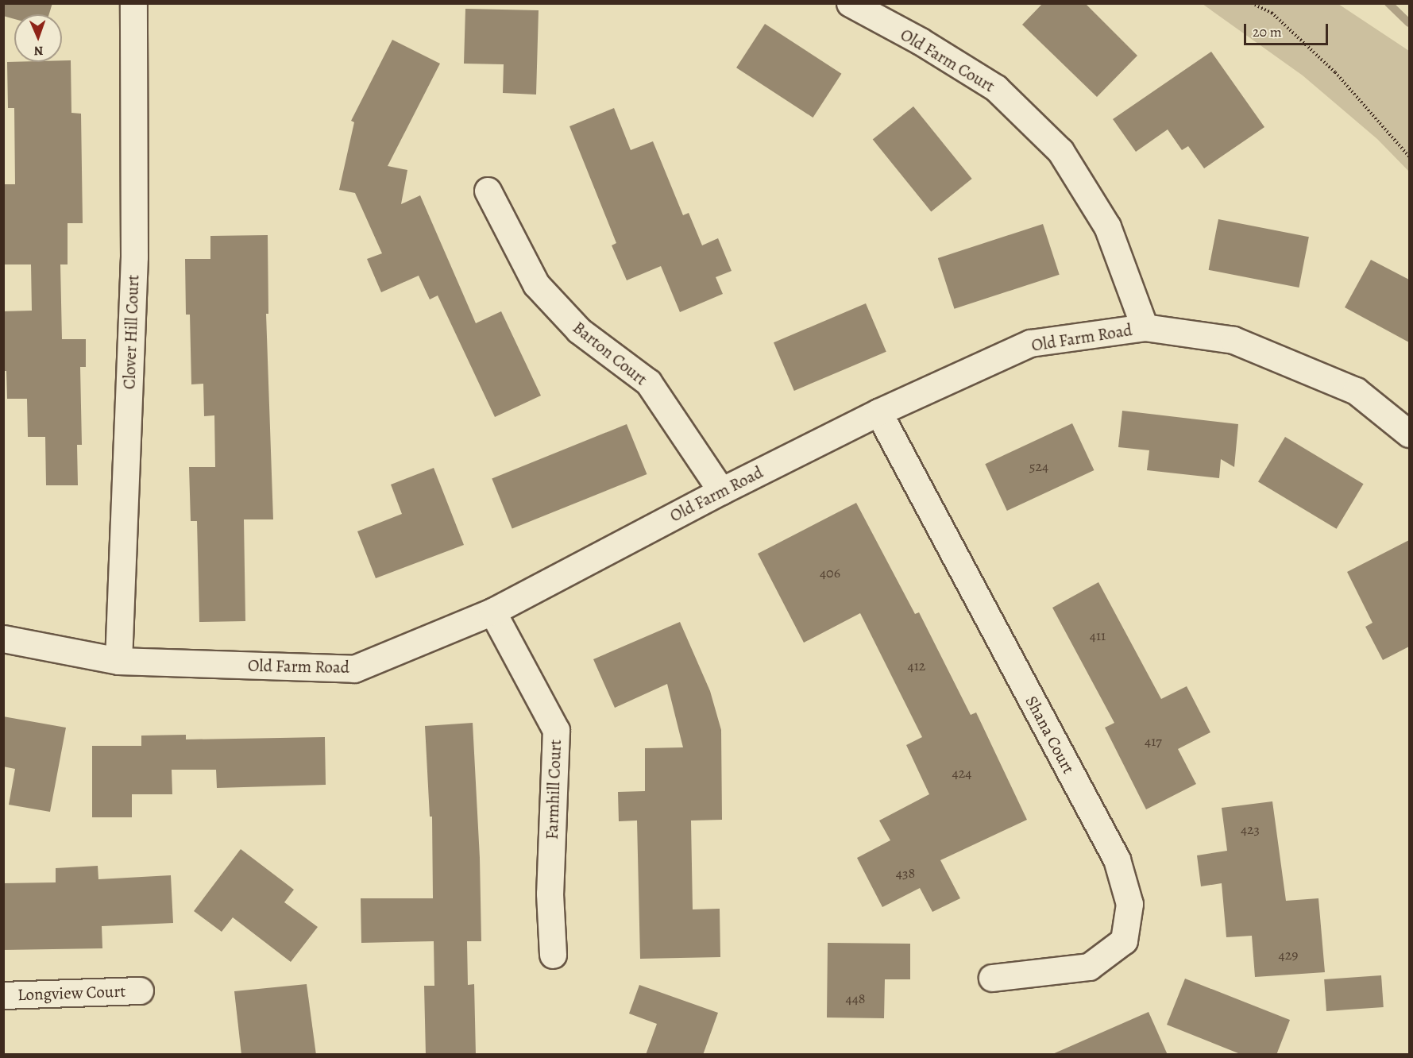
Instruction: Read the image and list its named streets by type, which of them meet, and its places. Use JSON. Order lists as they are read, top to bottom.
{
  "streets": {
    "street": [
      "Old Farm Court",
      "Clover Hill Court",
      "Old Farm Road",
      "Barton Court",
      "Shana Court",
      "Farmhill Court",
      "Longview Court"
    ]
  },
  "crossings": [
    ["Old Farm Court", "Old Farm Road"],
    ["Clover Hill Court", "Old Farm Road"],
    ["Old Farm Road", "Barton Court"],
    ["Old Farm Road", "Shana Court"],
    ["Old Farm Road", "Farmhill Court"]
  ],
  "house_numbers": [
    "524",
    "406",
    "411",
    "412",
    "417",
    "424",
    "423",
    "438",
    "429",
    "448"
  ],
  "scale_bar": "20 m",
  "north": "bottom"
}
